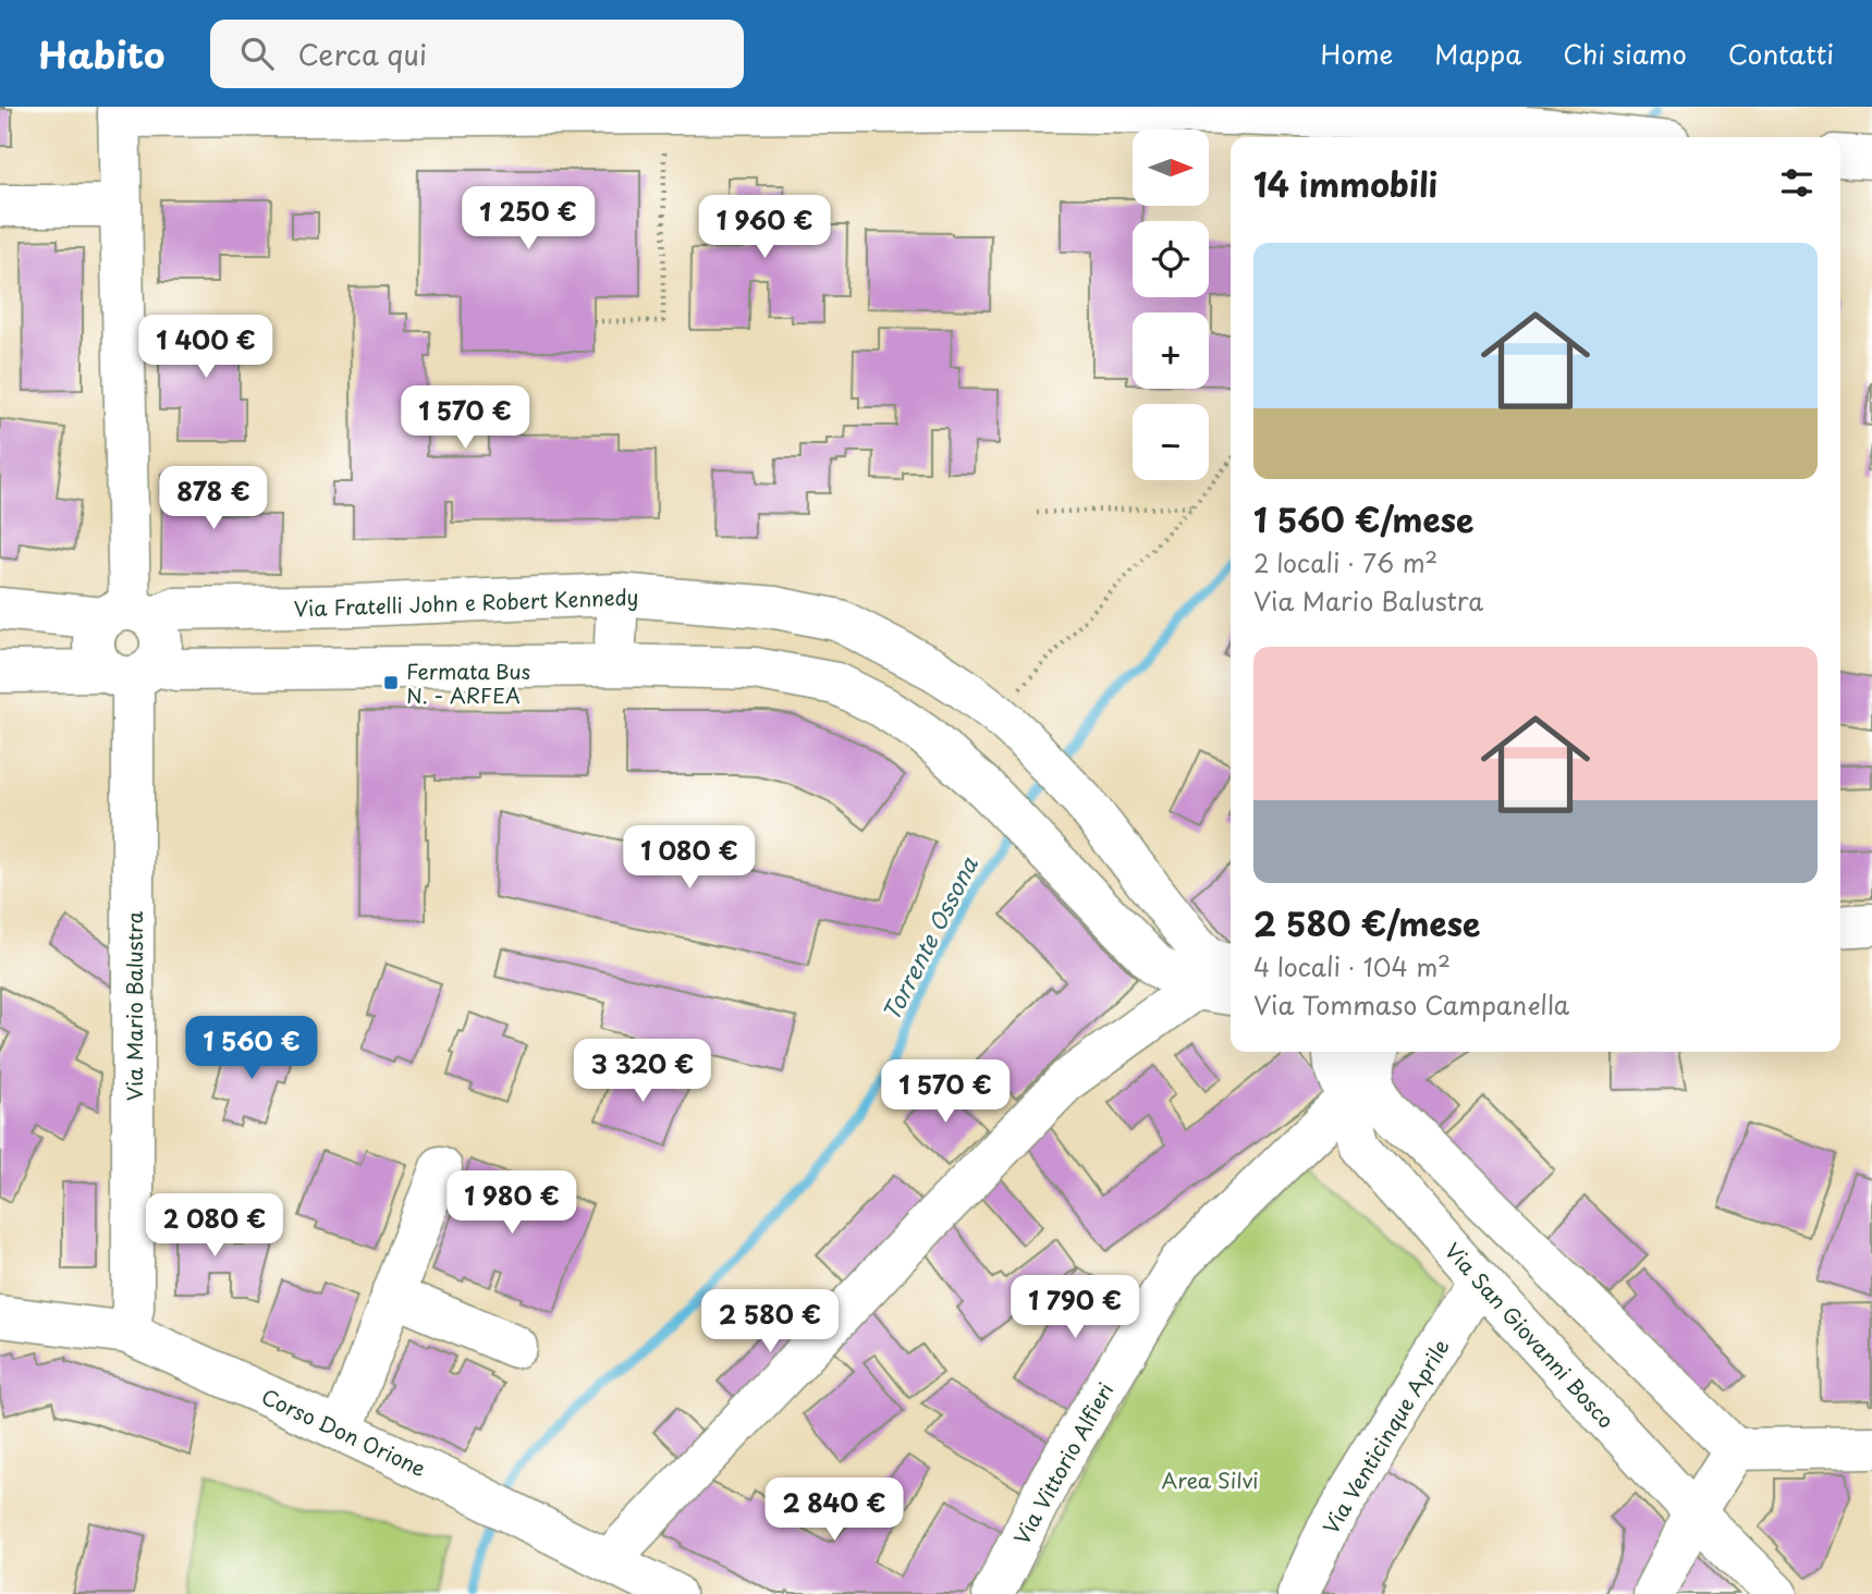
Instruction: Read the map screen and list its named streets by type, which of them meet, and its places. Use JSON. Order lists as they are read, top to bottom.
{
  "streets": {
    "street": [
      "Via Fratelli John e Robert Kennedy",
      "Via Mario Balustra",
      "Via San Giovanni Bosco",
      "Corso Don Orione",
      "Via Venticinque Aprile",
      "Via Vittorio Alfieri"
    ]
  },
  "crossings": [
    ["Via Fratelli John e Robert Kennedy", "Via Mario Balustra"],
    ["Via Mario Balustra", "Corso Don Orione"],
    ["Via San Giovanni Bosco", "Via Venticinque Aprile"],
    ["Via San Giovanni Bosco", "Via Vittorio Alfieri"]
  ],
  "water": ["Torrente Ossona"],
  "parks": ["Area Silvi"],
  "places": {
    "transit": ["Fermata Bus N. - ARFEA"]
  },
  "north": "right",
  "page": {
    "header": "Habito",
    "search": "Cerca qui",
    "nav": [
      "Home",
      "Mappa",
      "Chi siamo",
      "Contatti"
    ],
    "map_buttons": ["+", "−"],
    "heading": "14 immobili",
    "price": [
      "1 250 €",
      "1 960 €",
      "1 400 €",
      "1 570 €",
      "878 €",
      "1 080 €",
      "1 560 €",
      "3 320 €",
      "1 570 €",
      "1 980 €",
      "2 080 €",
      "1 790 €",
      "2 580 €",
      "2 840 €"
    ],
    "list": [
      {
        "name": "1 560 €/mese",
        "note": "2 locali · 76 m² · Via Mario Balustra"
      },
      {
        "name": "2 580 €/mese",
        "note": "4 locali · 104 m² · Via Tommaso Campanella"
      }
    ]
  }
}
